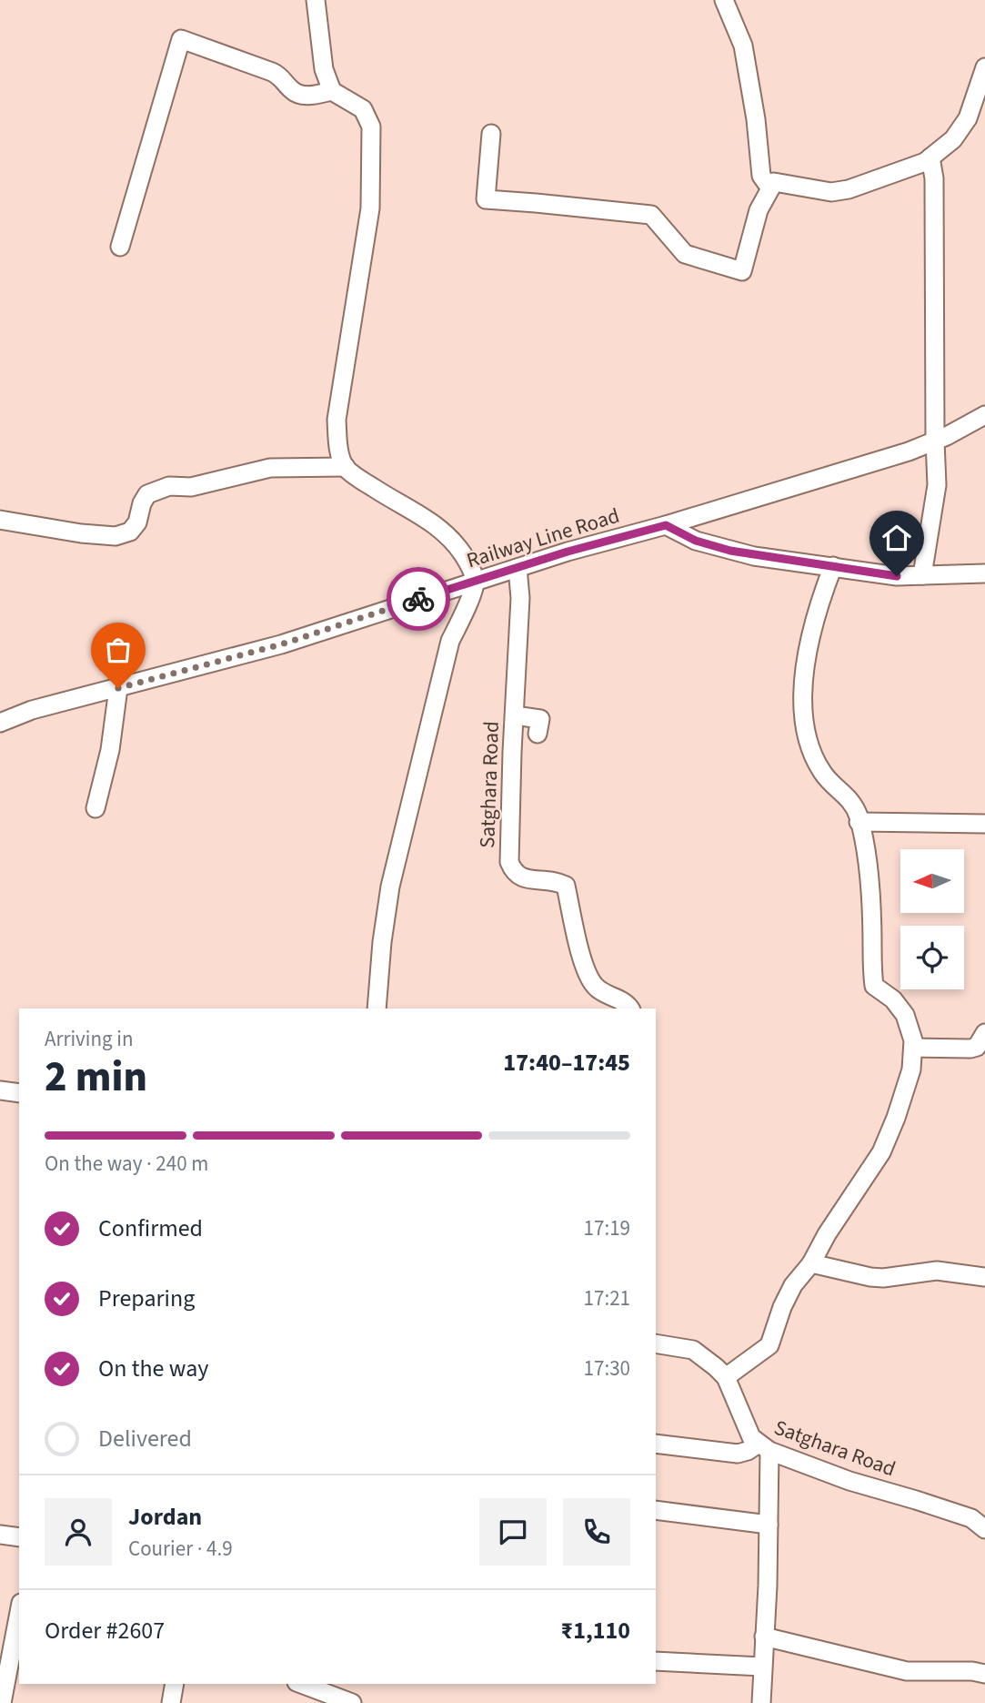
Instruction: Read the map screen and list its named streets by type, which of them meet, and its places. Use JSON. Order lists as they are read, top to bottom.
{
  "streets": {
    "street": ["Railway Line Road", "Satghara Road"]
  },
  "crossings": [
    ["Railway Line Road", "Satghara Road"]
  ],
  "north": "left",
  "page": {
    "heading": ["2 min", "Arriving in", "17:40–17:45"],
    "panel": [
      "Jordan",
      "Courier · 4.9",
      "Order #2607",
      "₹1,110"
    ],
    "bar": "On the way · 240 m",
    "list": [
      ["Confirmed", "17:19"],
      ["Preparing", "17:21"],
      ["On the way", "17:30"],
      "Delivered"
    ]
  }
}
